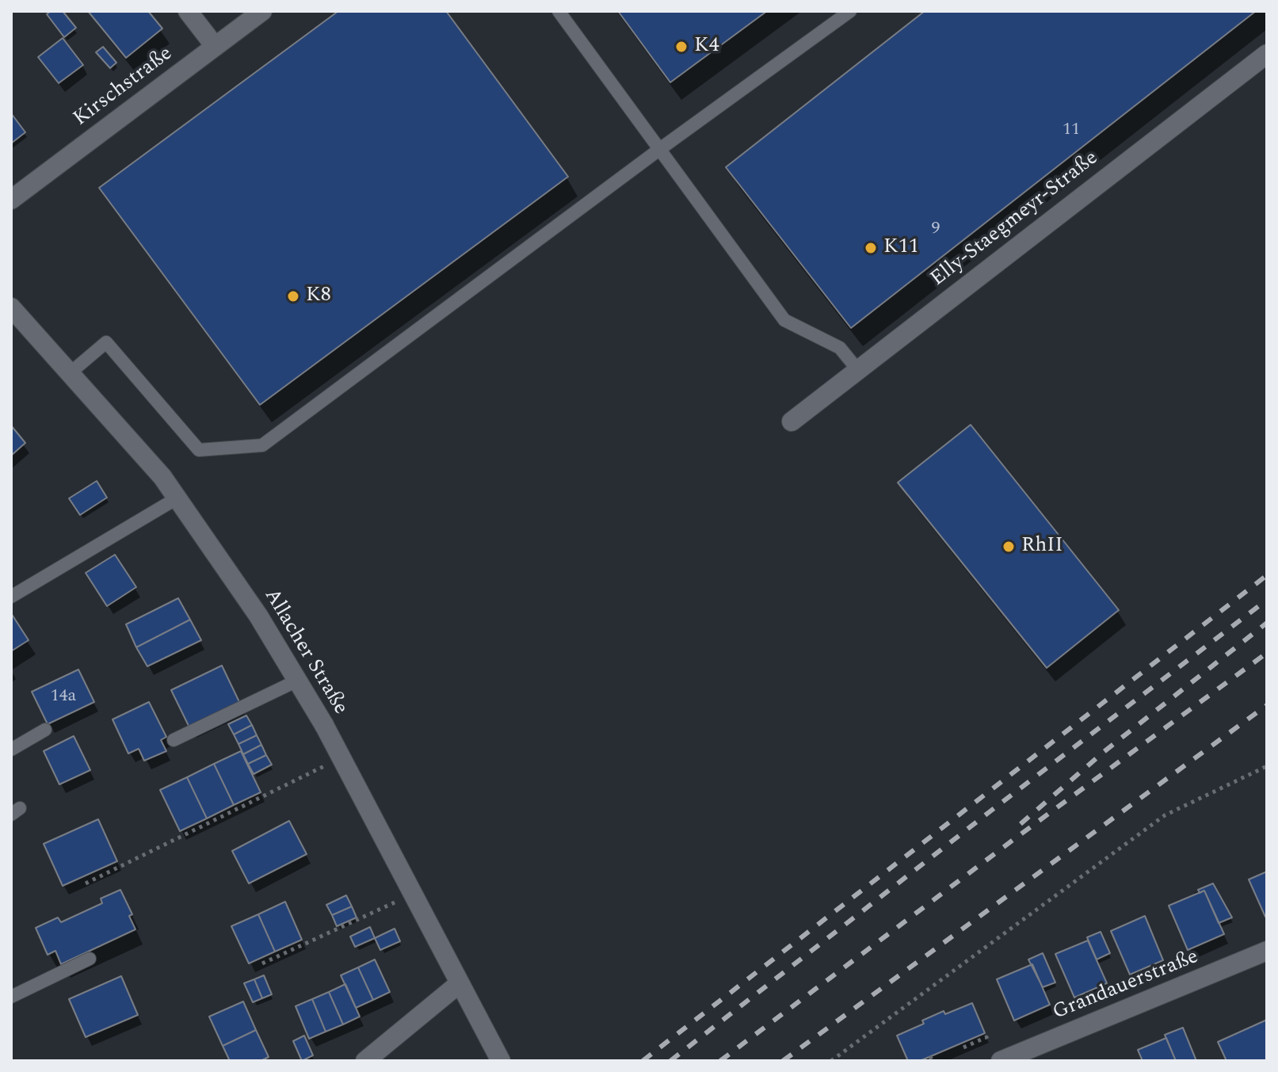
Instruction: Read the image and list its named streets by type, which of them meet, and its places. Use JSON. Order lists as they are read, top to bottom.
{
  "streets": {
    "street": [
      "Kirschstraße",
      "Elly-Staegmeyr-Straße",
      "Allacher Straße",
      "Grandauerstraße"
    ]
  },
  "places": [
    "K4",
    "K11",
    "K8",
    "RhII"
  ],
  "house_numbers": ["11", "9", "14a"]
}
